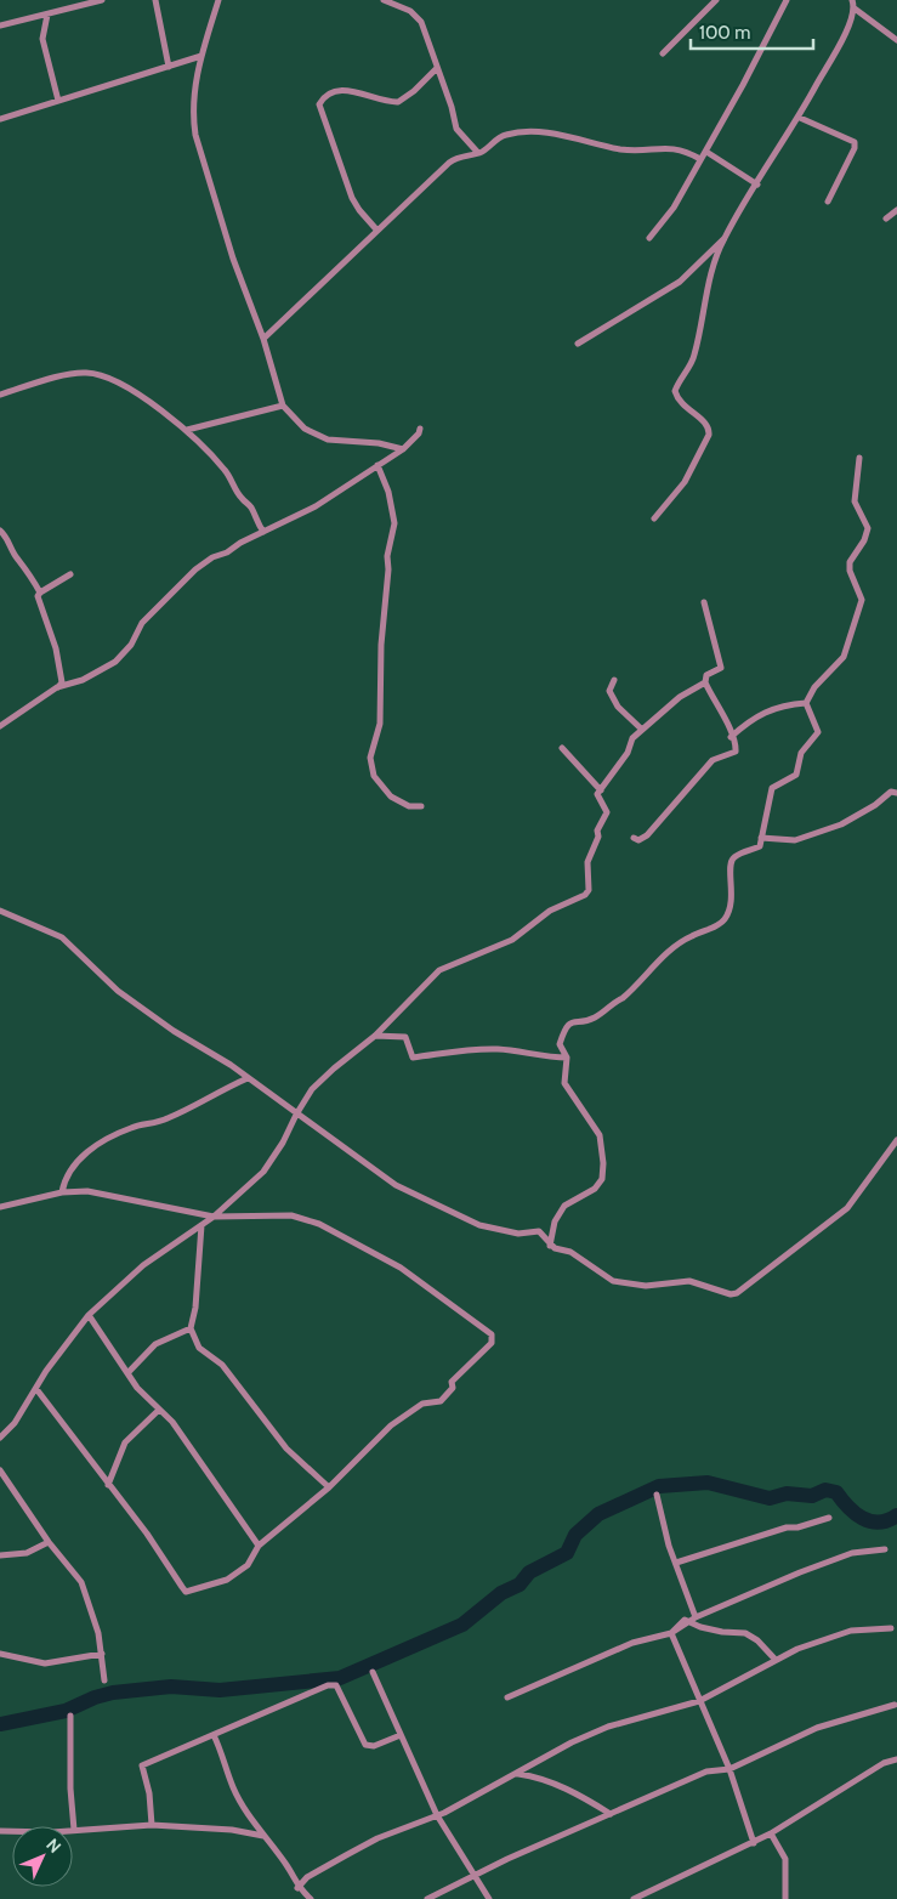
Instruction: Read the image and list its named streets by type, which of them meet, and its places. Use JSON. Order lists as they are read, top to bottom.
{
  "scale_bar": "100 m",
  "north": "top right"
}
